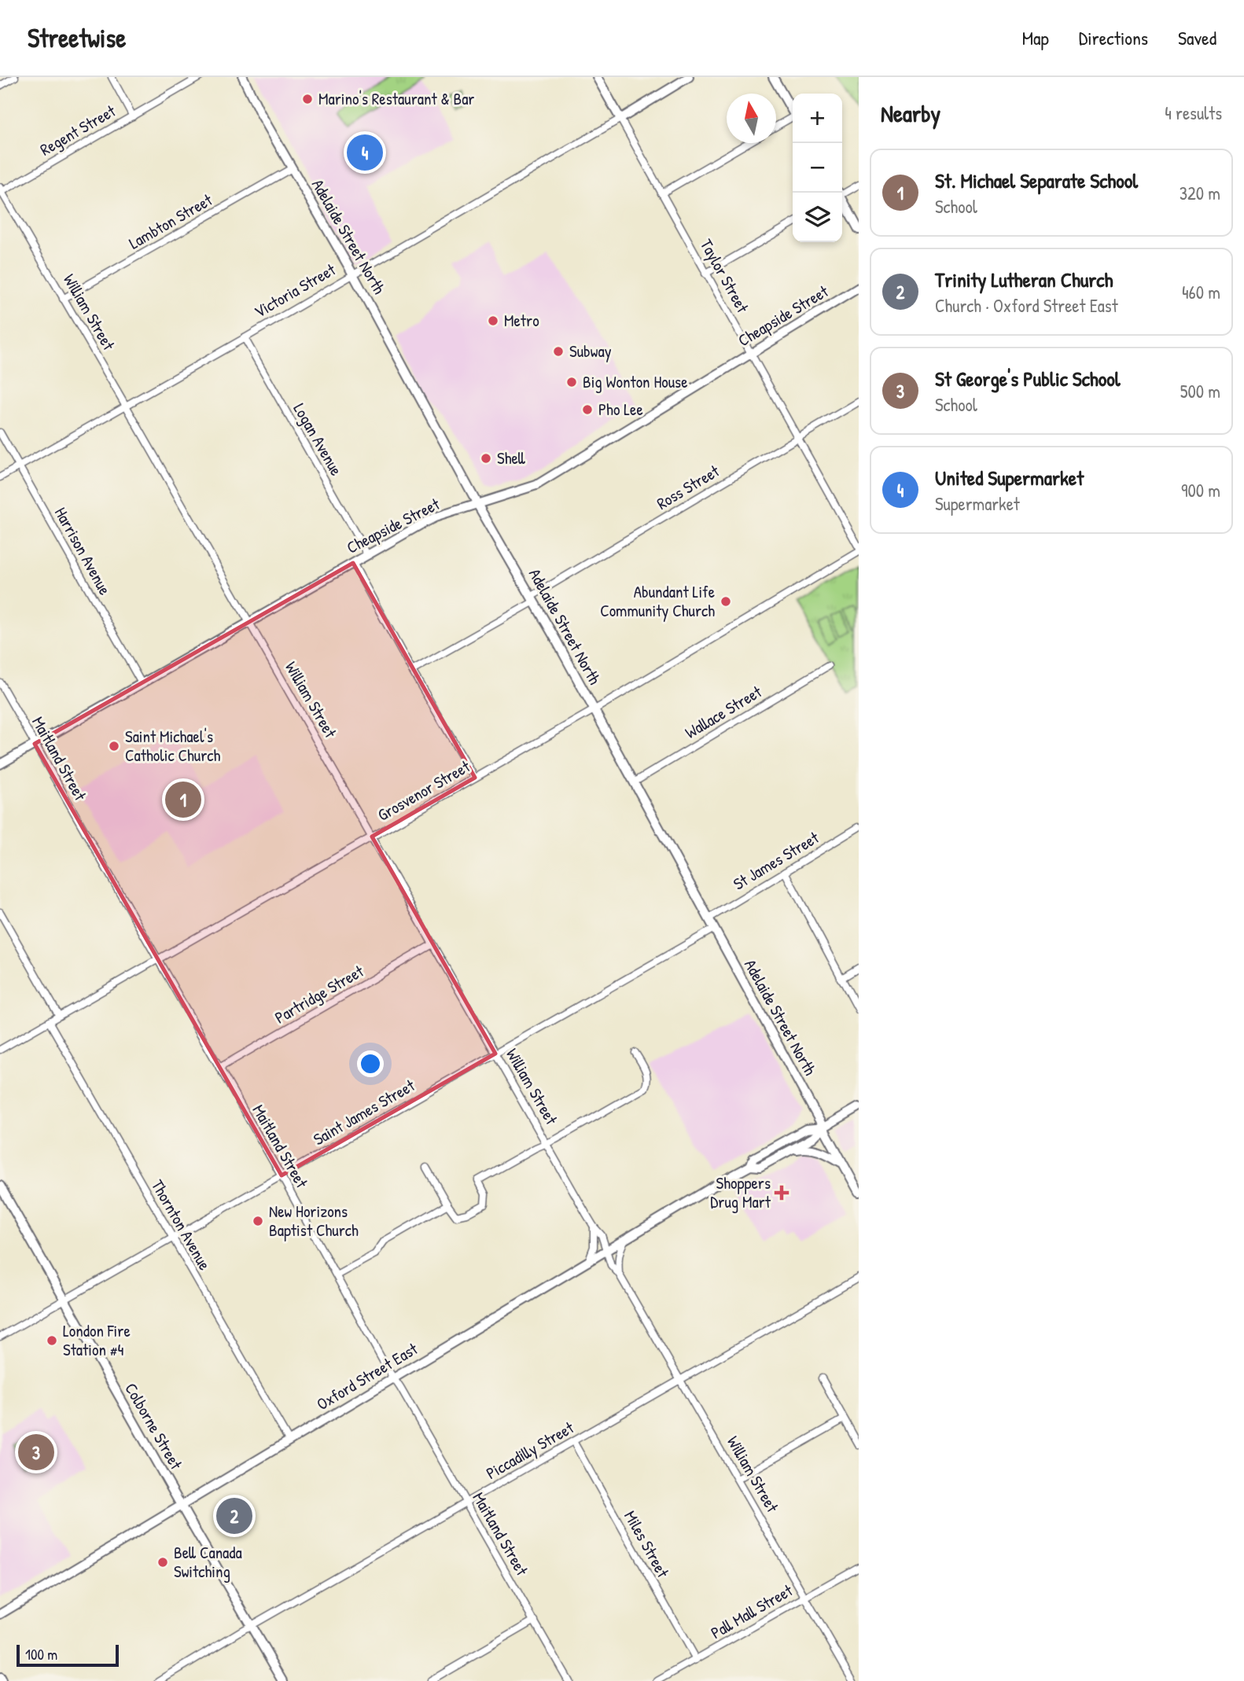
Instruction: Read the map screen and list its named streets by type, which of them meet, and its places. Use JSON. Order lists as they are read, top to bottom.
{
  "streets": {
    "main road": [
      "Adelaide Street North",
      "Taylor Street",
      "Victoria Street",
      "Cheapside Street",
      "Oxford Street East",
      "Colborne Street"
    ],
    "street": [
      "Regent Street",
      "Lambton Street",
      "William Street",
      "Logan Avenue",
      "Ross Street",
      "Harrison Avenue",
      "Wallace Street",
      "Maitland Street",
      "Grosvenor Street",
      "St James Street",
      "Partridge Street",
      "Saint James Street",
      "Thornton Avenue",
      "Piccadilly Street",
      "Miles Street",
      "Pall Mall Street"
    ]
  },
  "crossings": [
    ["Regent Street", "William Street"],
    ["Lambton Street", "Adelaide Street North"],
    ["Lambton Street", "William Street"],
    ["Adelaide Street North", "Victoria Street"],
    ["Adelaide Street North", "Cheapside Street"],
    ["Adelaide Street North", "Ross Street"],
    ["Adelaide Street North", "Wallace Street"],
    ["Adelaide Street North", "Grosvenor Street"],
    ["Adelaide Street North", "St James Street"],
    ["Adelaide Street North", "Saint James Street"],
    ["Adelaide Street North", "Oxford Street East"],
    ["Taylor Street", "Victoria Street"],
    ["Taylor Street", "Cheapside Street"],
    ["Taylor Street", "Ross Street"],
    ["Victoria Street", "William Street"],
    ["Victoria Street", "Logan Avenue"],
    ["Victoria Street", "Harrison Avenue"],
    ["William Street", "Cheapside Street"],
    ["William Street", "Grosvenor Street"],
    ["William Street", "Partridge Street"],
    ["William Street", "Saint James Street"],
    ["William Street", "Oxford Street East"],
    ["William Street", "Piccadilly Street"],
    ["William Street", "Pall Mall Street"],
    ["Cheapside Street", "Logan Avenue"],
    ["Cheapside Street", "Harrison Avenue"],
    ["Cheapside Street", "Maitland Street"],
    ["Maitland Street", "Grosvenor Street"],
    ["Maitland Street", "Partridge Street"],
    ["Maitland Street", "Saint James Street"],
    ["Maitland Street", "Oxford Street East"],
    ["Maitland Street", "Piccadilly Street"],
    ["Grosvenor Street", "Thornton Avenue"],
    ["Saint James Street", "Thornton Avenue"],
    ["Saint James Street", "Colborne Street"],
    ["Thornton Avenue", "Oxford Street East"],
    ["Oxford Street East", "Colborne Street"],
    ["Colborne Street", "Piccadilly Street"],
    ["Piccadilly Street", "Miles Street"],
    ["Miles Street", "Pall Mall Street"]
  ],
  "places": {
    "other": [
      "Marino's Restaurant & Bar",
      "Metro",
      "Subway",
      "Big Wonton House",
      "Pho Lee",
      "Shell",
      "Abundant Life Community Church",
      "Saint Michael's Catholic Church",
      "New Horizons Baptist Church",
      "London Fire Station #4",
      "Bell Canada Switching"
    ],
    "health": ["Shoppers Drug Mart"]
  },
  "scale_bar": "100 m",
  "north": "top",
  "page": {
    "header": "Streetwise",
    "nav": ["Map", "Directions", "Saved"],
    "heading": ["Nearby", "4 results"],
    "map_buttons": ["+", "−"],
    "pins": [
      "4",
      "1",
      "3",
      "2"
    ],
    "list": [
      {
        "mark": "1",
        "name": "St. Michael Separate School",
        "note": "School",
        "value": "320 m"
      },
      {
        "mark": "2",
        "name": "Trinity Lutheran Church",
        "note": "Church · Oxford Street East",
        "value": "460 m"
      },
      {
        "mark": "3",
        "name": "St George's Public School",
        "note": "School",
        "value": "500 m"
      },
      {
        "mark": "4",
        "name": "United Supermarket",
        "note": "Supermarket",
        "value": "900 m"
      }
    ],
    "scale": "100 m"
  }
}
